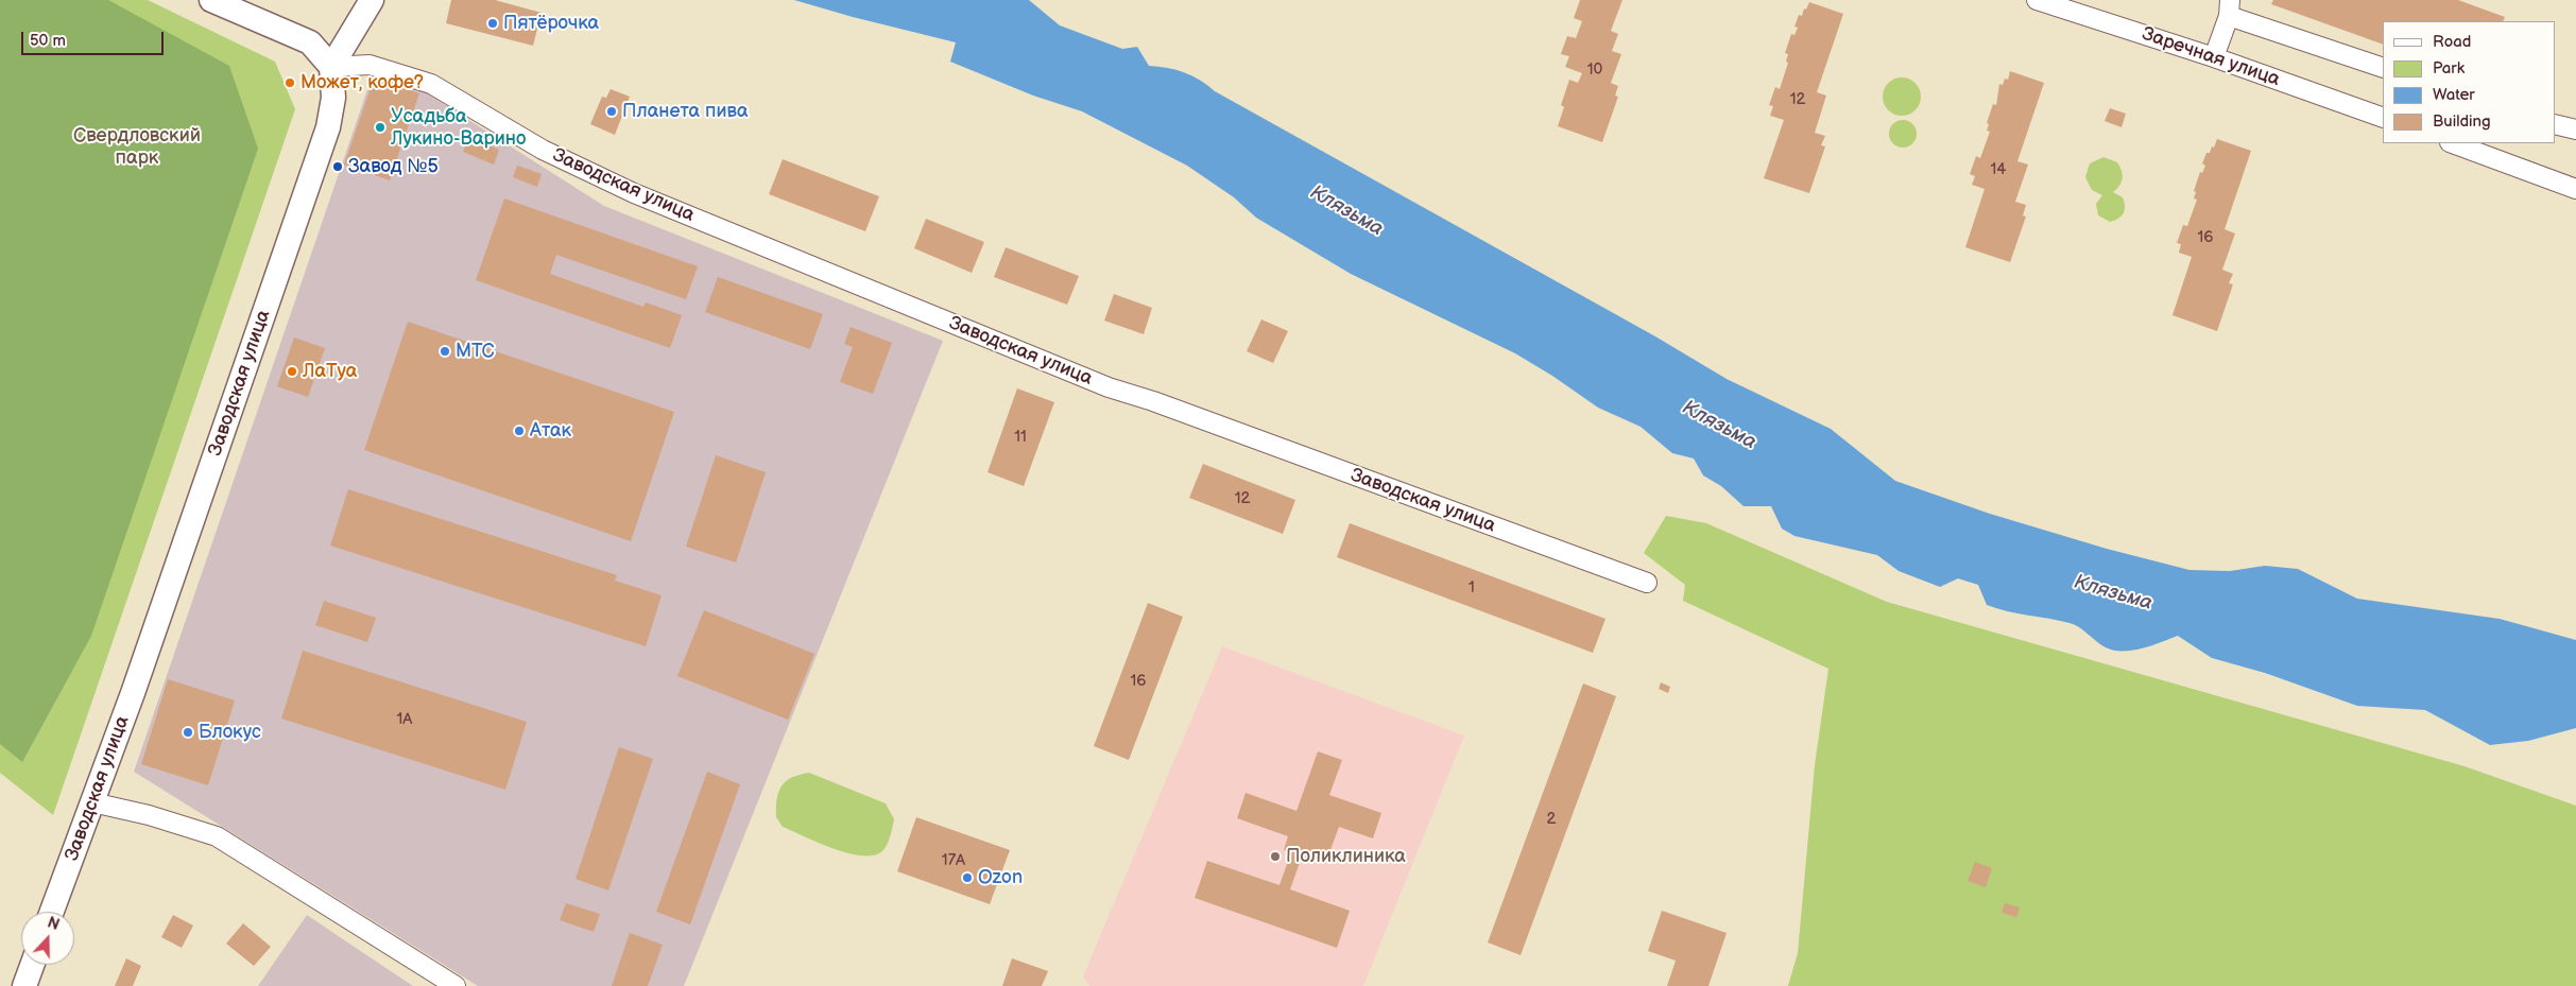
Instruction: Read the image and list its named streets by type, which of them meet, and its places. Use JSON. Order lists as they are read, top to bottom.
{
  "streets": {
    "street": ["Заречная улица", "Заводская улица"]
  },
  "water": ["Клязьма"],
  "parks": ["Свердловский парк"],
  "places": [
    "Пятёрочка",
    "Может, кофе?",
    "Планета пива",
    "Усадьба Лукино-Варино",
    "Завод №5",
    "МТС",
    "ЛаТуа",
    "Атак",
    "Блокус",
    "Поликлиника",
    "Ozon"
  ],
  "house_numbers": [
    "10",
    "12",
    "14",
    "16",
    "11",
    "12",
    "1",
    "16",
    "1А",
    "2",
    "17А"
  ],
  "legend": [
    "Road",
    "Park",
    "Water",
    "Building"
  ],
  "scale_bar": "50 m",
  "north": "top"
}
